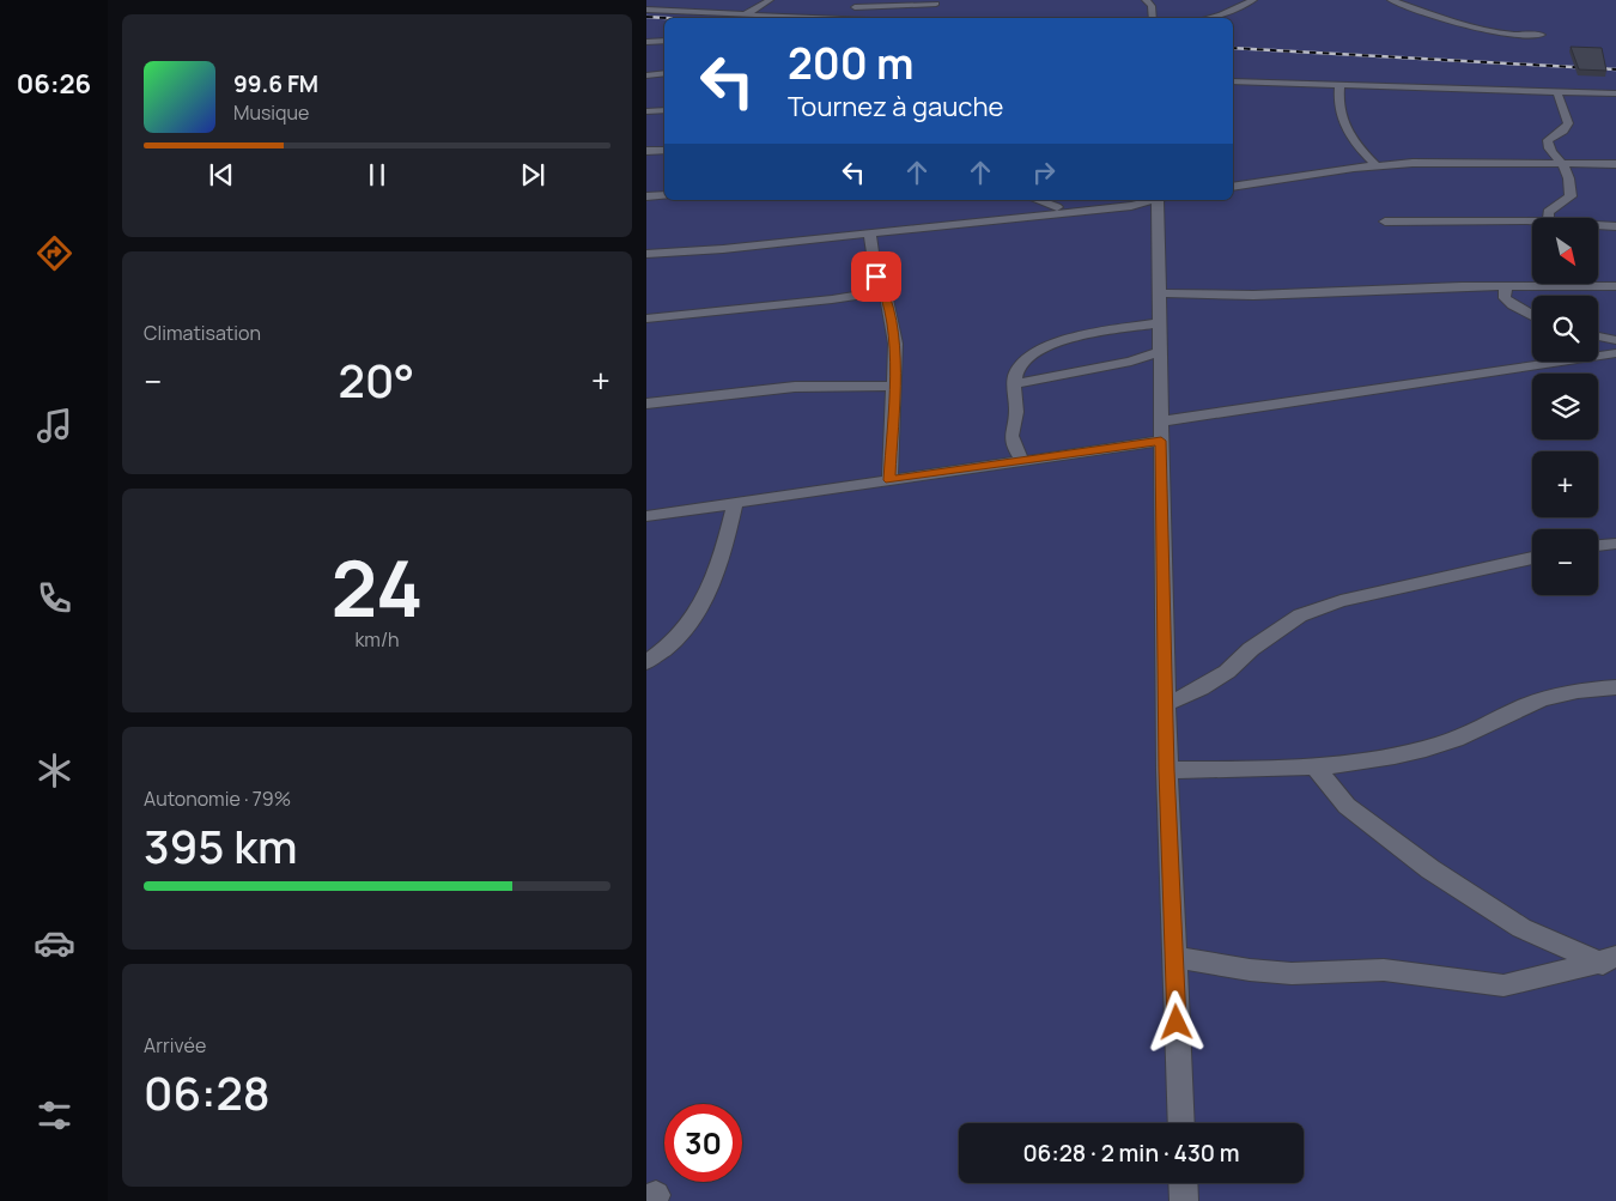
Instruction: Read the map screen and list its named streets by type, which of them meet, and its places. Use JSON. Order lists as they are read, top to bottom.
{
  "north": "bottom right",
  "page": {
    "tabs": "06:26",
    "turn": ["200 m", "Tournez à gauche"],
    "song": ["99.6 FM", "Musique"],
    "map_buttons": ["+", "−"],
    "tile": [
      "Climatisation",
      ["24", "km/h"],
      ["Autonomie · 79%", "395 km"],
      ["Arrivée", "06:28"]
    ],
    "heat": ["−", "20°", "+"],
    "limit": "30",
    "trip": "06:28 · 2 min · 430 m"
  }
}
